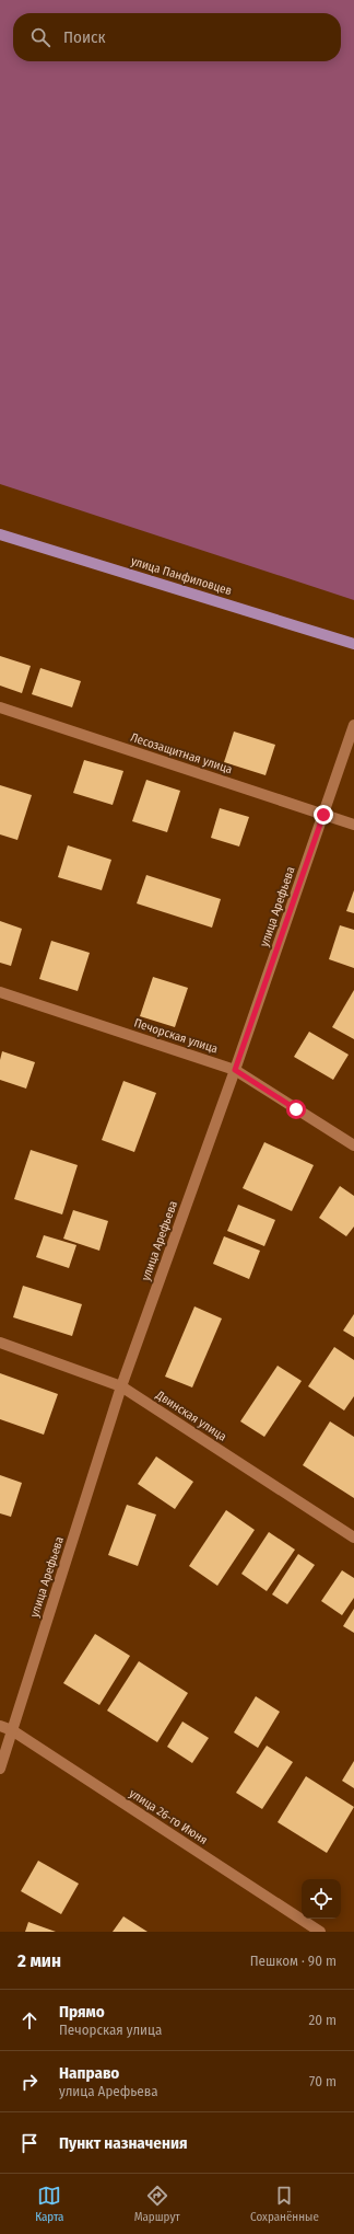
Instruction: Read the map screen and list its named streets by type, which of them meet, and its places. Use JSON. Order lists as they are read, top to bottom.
{
  "streets": {
    "main road": ["улица Панфиловцев"],
    "street": [
      "Лесозащитная улица",
      "улица Арефьева",
      "Печорская улица",
      "Двинская улица",
      "улица 26-го Июня"
    ]
  },
  "crossings": [
    ["Лесозащитная улица", "улица Арефьева"],
    ["улица Арефьева", "Печорская улица"],
    ["улица Арефьева", "Двинская улица"],
    ["улица Арефьева", "улица 26-го Июня"]
  ],
  "page": {
    "search": "Поиск",
    "heading": ["2 мин", "Пешком · 90 m"],
    "list": [
      ["Прямо", "Печорская улица", "20 m"],
      ["Направо", "улица Арефьева", "70 m"],
      "Пункт назначения"
    ],
    "nav": ["Карта", "Маршрут", "Сохранённые"]
  }
}
